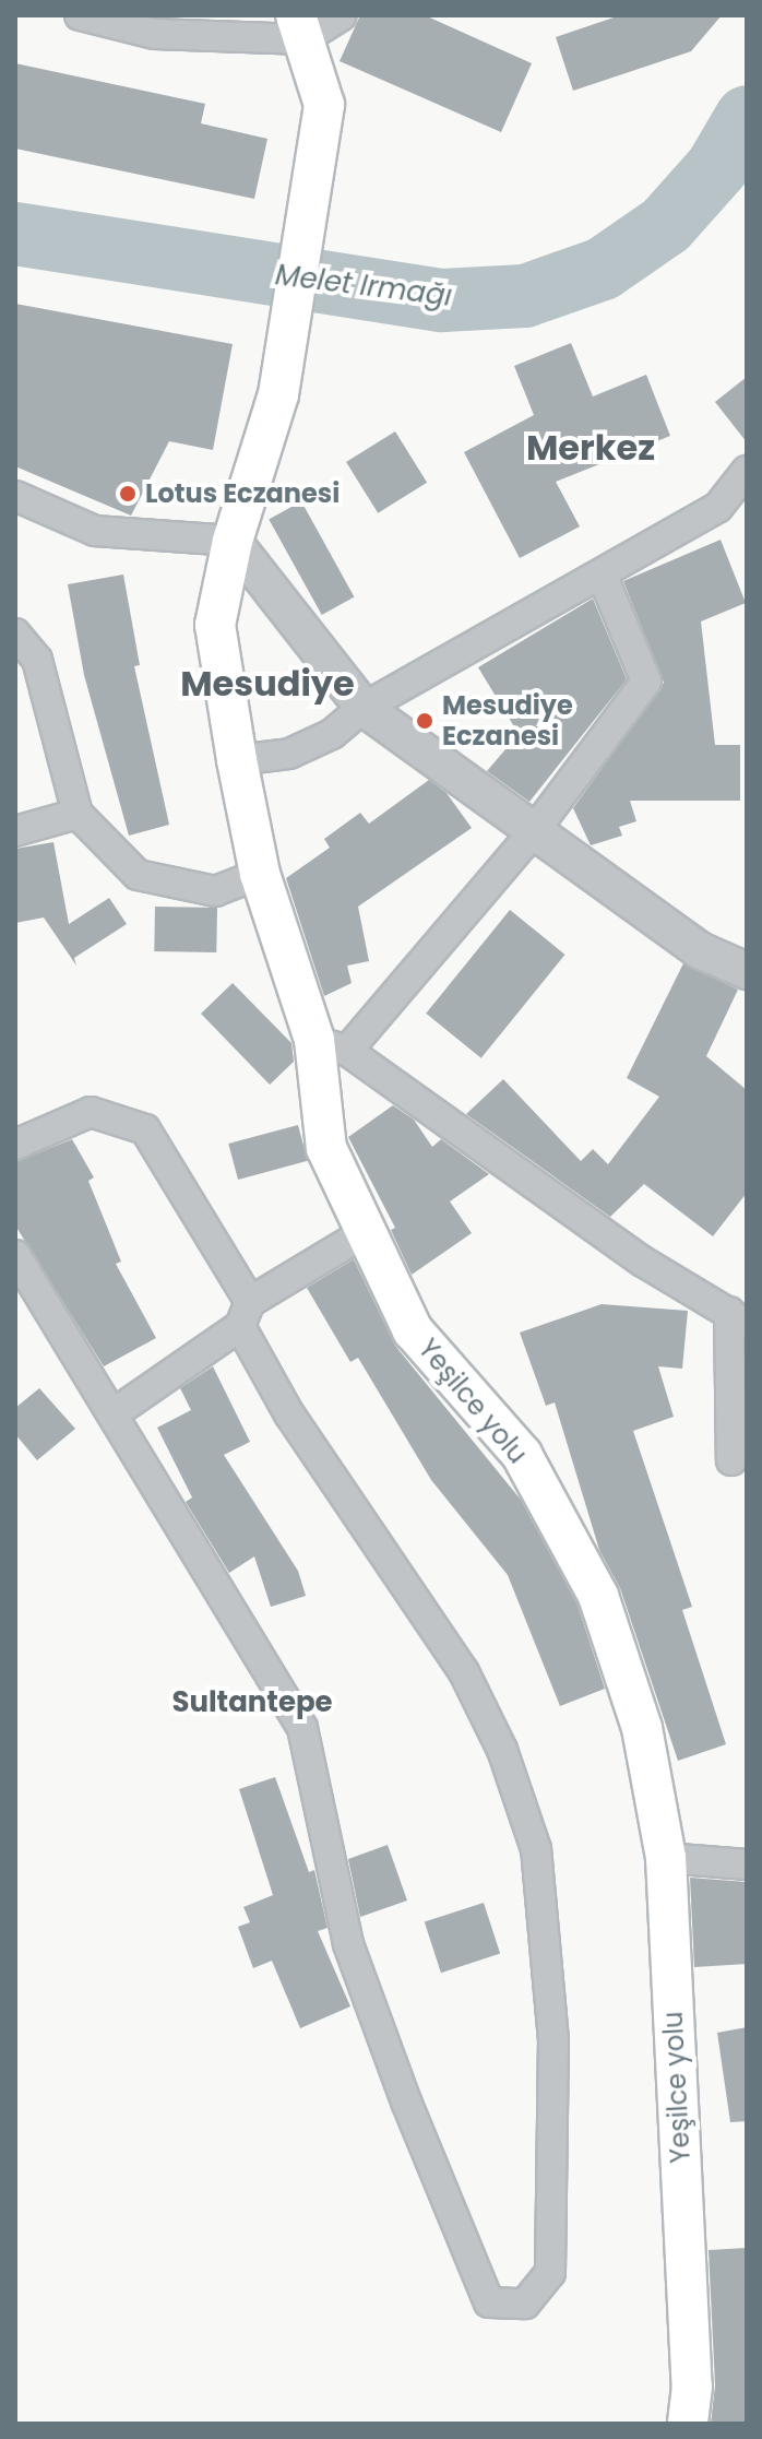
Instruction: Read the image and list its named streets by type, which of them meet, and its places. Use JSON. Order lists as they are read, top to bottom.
{
  "streets": {
    "main road": ["Yeşilce yolu"]
  },
  "districts": ["Merkez", "Mesudiye", "Sultantepe"],
  "water": ["Melet Irmağı"],
  "places": ["Lotus Eczanesi", "Mesudiye Eczanesi"]
}
